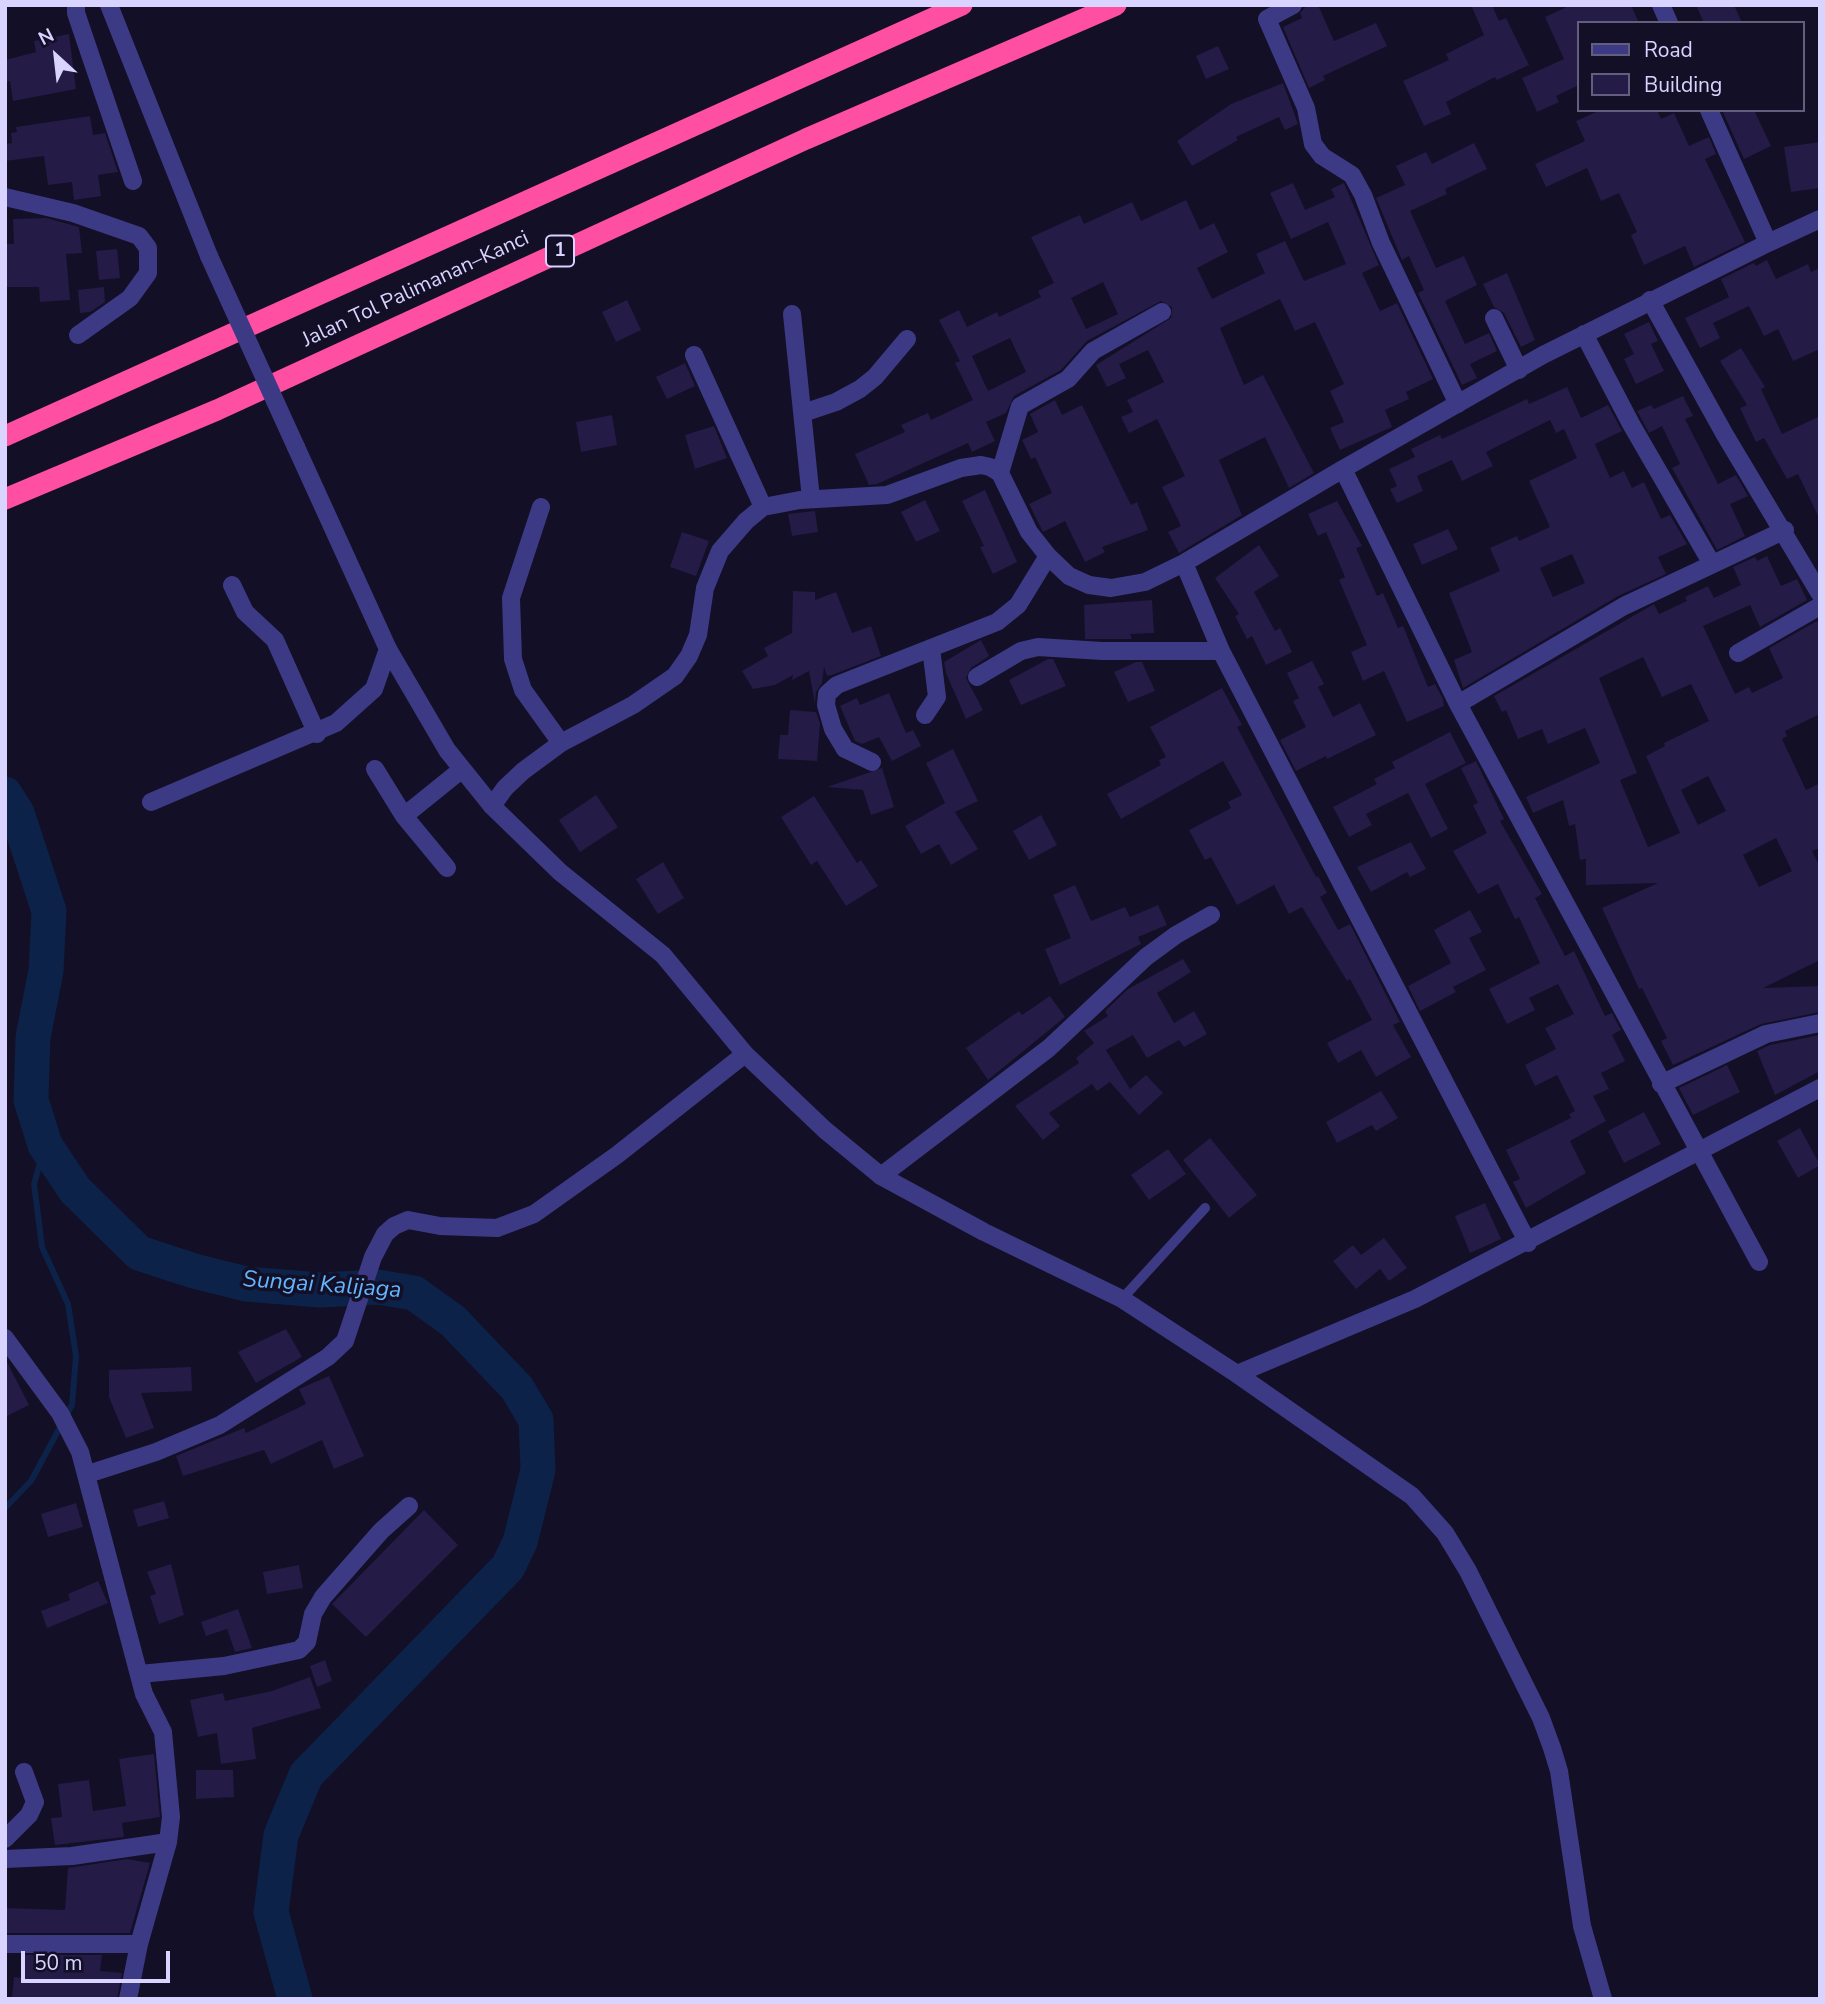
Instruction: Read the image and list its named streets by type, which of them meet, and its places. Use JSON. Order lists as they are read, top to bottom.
{
  "streets": {
    "highway": ["1", "Jalan Tol Palimanan–Kanci"]
  },
  "water": ["Sungai Kalijaga"],
  "legend": ["Road", "Building"],
  "scale_bar": "50 m",
  "north": "top left"
}
